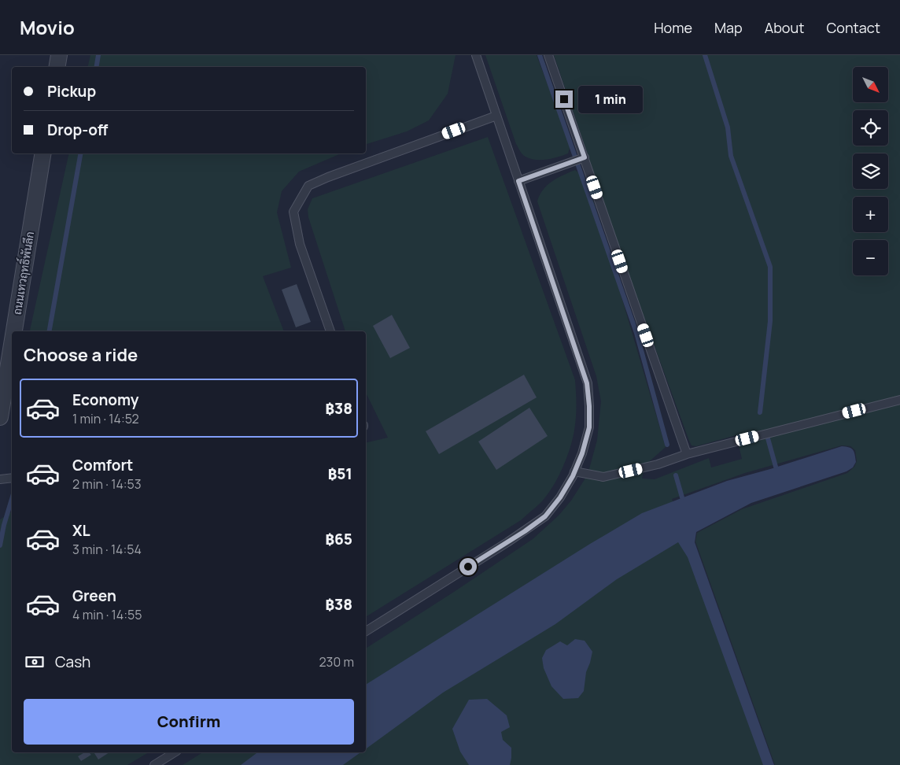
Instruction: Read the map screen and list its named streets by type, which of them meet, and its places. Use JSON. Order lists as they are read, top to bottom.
{
  "streets": {
    "street": ["ถนนเทวฤทธิ์พันลึก"]
  },
  "north": "bottom right",
  "page": {
    "header": "Movio",
    "nav": [
      "Home",
      "Map",
      "About",
      "Contact"
    ],
    "map_buttons": ["+", "−"],
    "banner": ["Pickup", "Drop-off"],
    "bubble": "1 min",
    "heading": "Choose a ride",
    "list": [
      {
        "name": "Economy",
        "note": "1 min · 14:52",
        "value": "฿38"
      },
      {
        "name": "Comfort",
        "note": "2 min · 14:53",
        "value": "฿51"
      },
      {
        "name": "XL",
        "note": "3 min · 14:54",
        "value": "฿65"
      },
      {
        "name": "Green",
        "note": "4 min · 14:55",
        "value": "฿38"
      }
    ],
    "pay": ["Cash", "230 m"],
    "buttons": "Confirm"
  }
}
